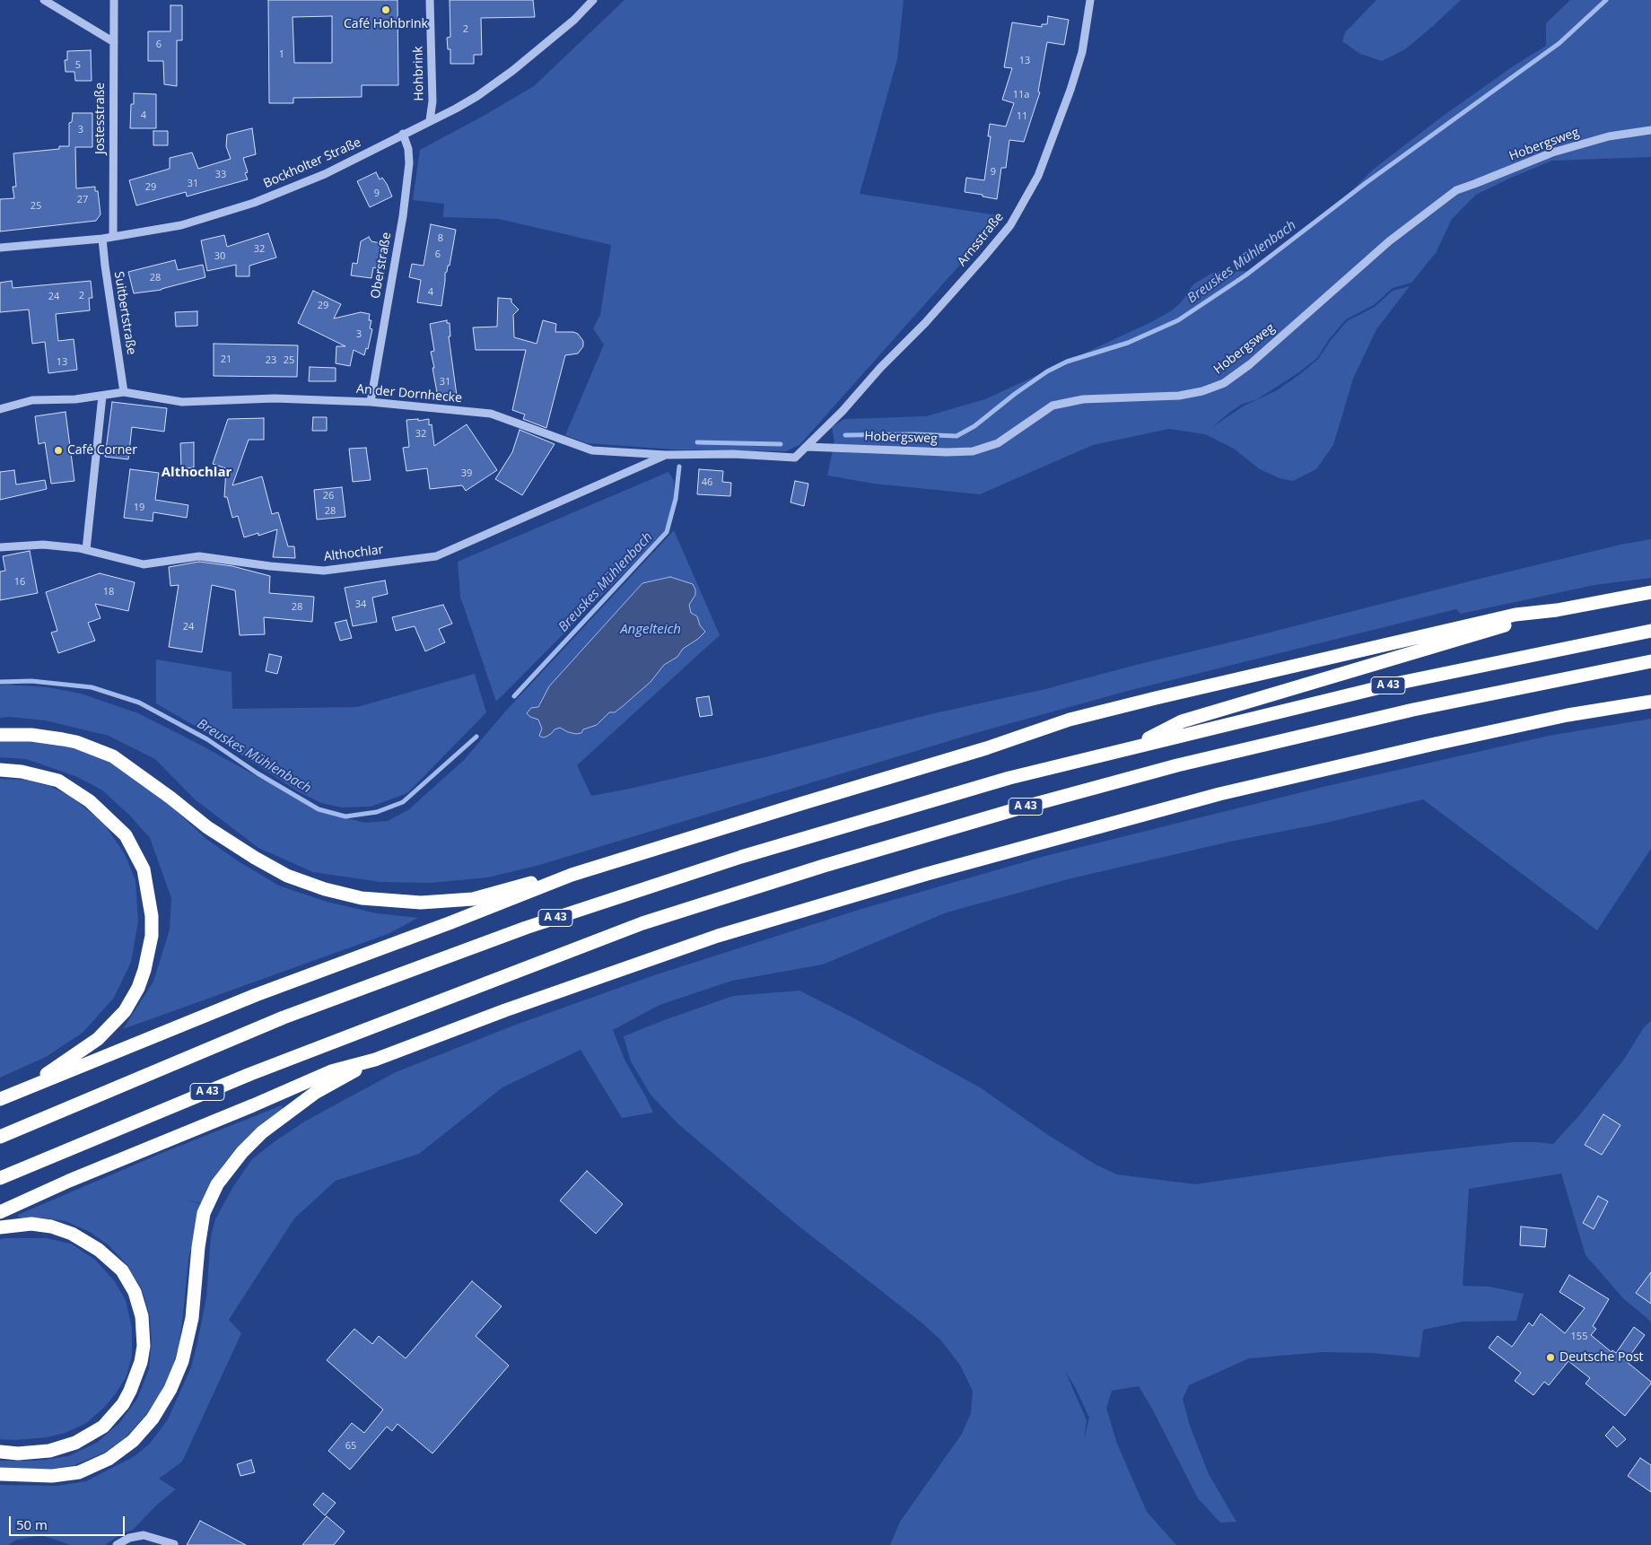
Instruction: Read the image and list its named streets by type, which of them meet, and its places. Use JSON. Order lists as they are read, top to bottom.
{
  "streets": {
    "highway": ["A 43"],
    "street": [
      "Hohbrink",
      "Jostesstraße",
      "Hobergsweg",
      "Bockholter Straße",
      "Arnsstraße",
      "Oberstraße",
      "Suitbertstraße",
      "An der Dornhecke",
      "Althochlar"
    ]
  },
  "crossings": [
    ["Hohbrink", "Bockholter Straße"],
    ["Jostesstraße", "Bockholter Straße"],
    ["Hobergsweg", "Arnsstraße"],
    ["Hobergsweg", "An der Dornhecke"],
    ["Bockholter Straße", "Oberstraße"],
    ["Bockholter Straße", "Suitbertstraße"],
    ["Arnsstraße", "An der Dornhecke"],
    ["Oberstraße", "An der Dornhecke"],
    ["Suitbertstraße", "An der Dornhecke"],
    ["An der Dornhecke", "Althochlar"]
  ],
  "districts": ["Althochlar"],
  "water": ["Breuskes Mühlenbach", "Angelteich"],
  "places": ["Café Hohbrink", "Café Corner", "Deutsche Post"],
  "house_numbers": [
    "2",
    "6",
    "1",
    "13",
    "5",
    "11a",
    "4",
    "11",
    "3",
    "9",
    "33",
    "31",
    "29",
    "9",
    "27",
    "25",
    "8",
    "32",
    "6",
    "30",
    "28",
    "4",
    "2",
    "24",
    "29",
    "3",
    "21",
    "23",
    "25",
    "13",
    "31",
    "32",
    "39",
    "46",
    "26",
    "19",
    "28",
    "16",
    "18",
    "34",
    "28",
    "24",
    "155",
    "65"
  ],
  "scale_bar": "50 m"
}
